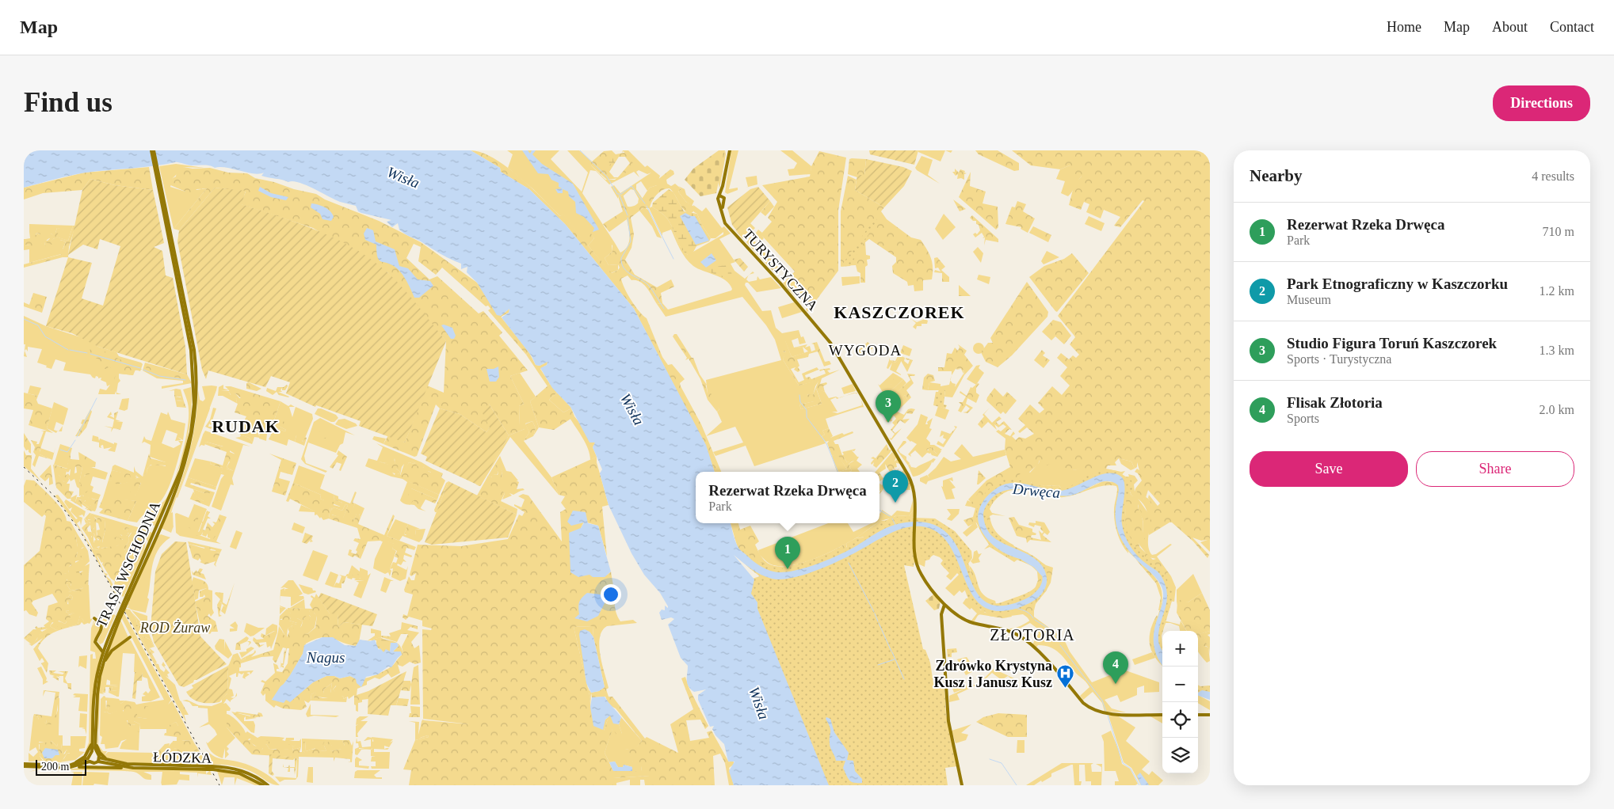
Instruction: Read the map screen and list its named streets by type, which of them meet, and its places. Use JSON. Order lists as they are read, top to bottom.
{
  "streets": {
    "main road": ["TURYSTYCZNA", "TRASA WSCHODNIA", "ŁÓDZKA"]
  },
  "districts": [
    "KASZCZOREK",
    "WYGODA",
    "RUDAK",
    "ZŁOTORIA"
  ],
  "water": ["Wisła", "Drwęca", "Nagus"],
  "parks": ["ROD Żuraw"],
  "places": {
    "hospital": ["Zdrówko Krystyna Kusz i Janusz Kusz"]
  },
  "scale_bar": "200 m",
  "page": {
    "header": "Map",
    "nav": [
      "Home",
      "Map",
      "About",
      "Contact"
    ],
    "buttons": [
      "Directions",
      ["Save", "Share"]
    ],
    "title": "Find us",
    "heading": ["Nearby", "4 results"],
    "list": [
      {
        "mark": "1",
        "name": "Rezerwat Rzeka Drwęca",
        "note": "Park",
        "value": "710 m"
      },
      {
        "mark": "2",
        "name": "Park Etnograficzny w Kaszczorku",
        "note": "Museum",
        "value": "1.2 km"
      },
      {
        "mark": "3",
        "name": "Studio Figura Toruń Kaszczorek",
        "note": "Sports · Turystyczna",
        "value": "1.3 km"
      },
      {
        "mark": "4",
        "name": "Flisak Złotoria",
        "note": "Sports",
        "value": "2.0 km"
      }
    ],
    "pins": [
      "3",
      "2",
      "1",
      "4"
    ],
    "popup": ["Rezerwat Rzeka Drwęca", "Park"],
    "map_buttons": ["+", "−"],
    "scale": "200 m"
  }
}
